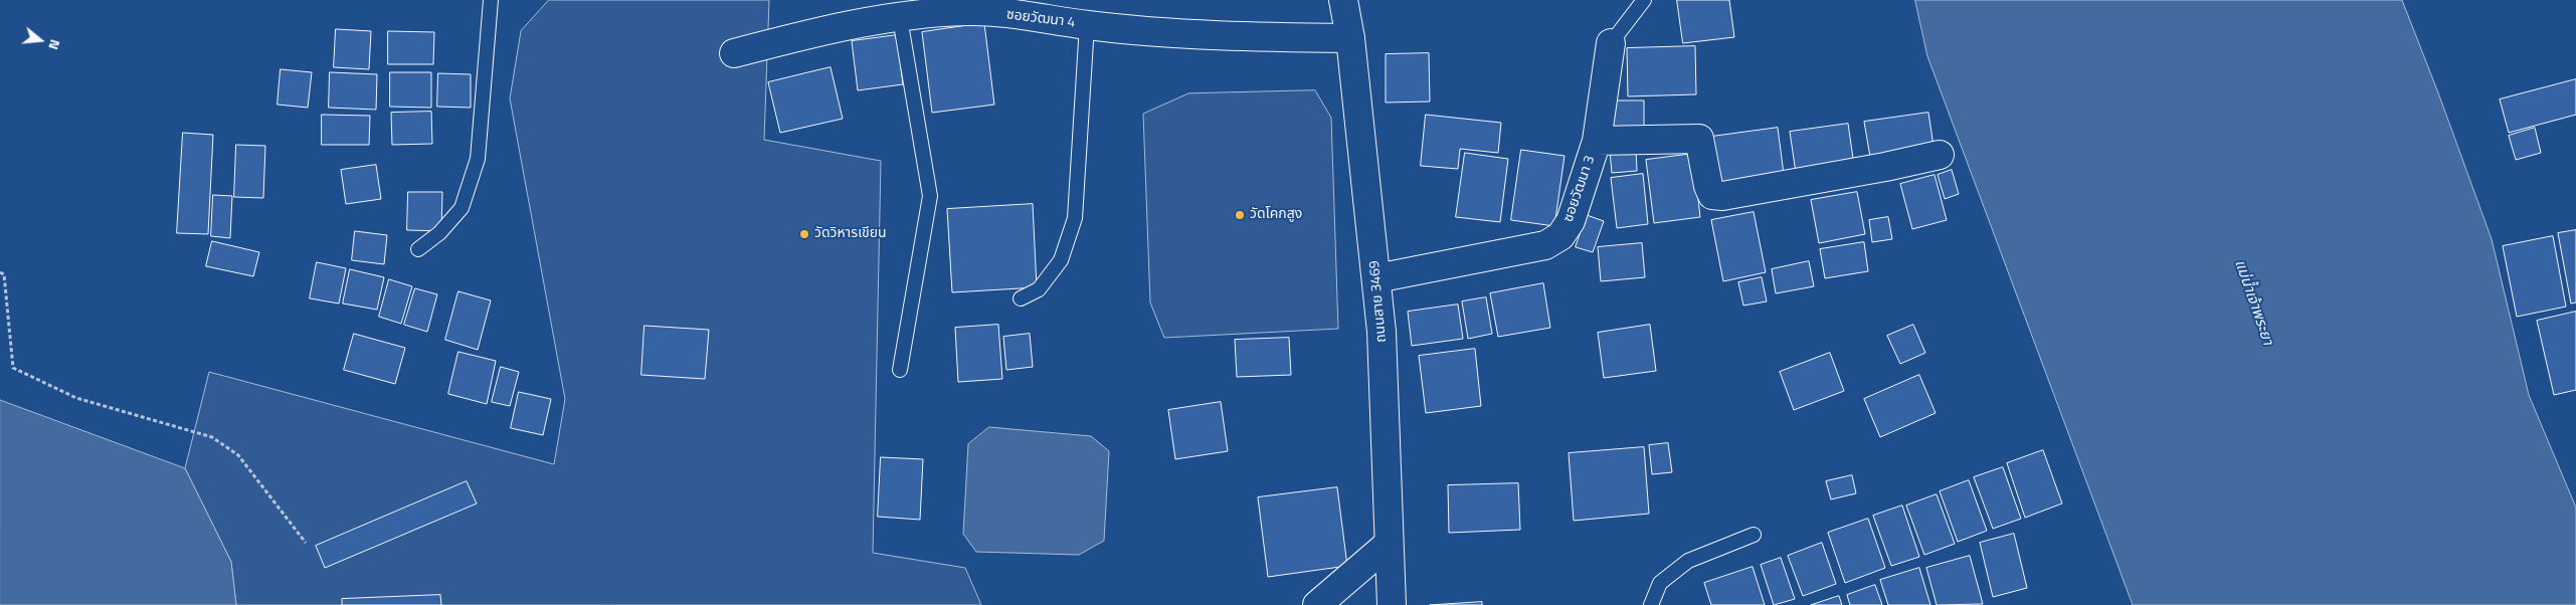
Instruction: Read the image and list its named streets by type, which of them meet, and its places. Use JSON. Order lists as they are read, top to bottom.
{
  "streets": {
    "street": ["ซอยวัฒนา 4", "ซอยวัฒนา 3", "ถนนสาย 3469"]
  },
  "crossings": [
    ["ซอยวัฒนา 4", "ถนนสาย 3469"],
    ["ซอยวัฒนา 3", "ถนนสาย 3469"]
  ],
  "water": ["แม่น้ำเจ้าพระยา"],
  "places": ["วัดโคกสูง", "วัดวิหารเขียน"],
  "north": "right"
}
